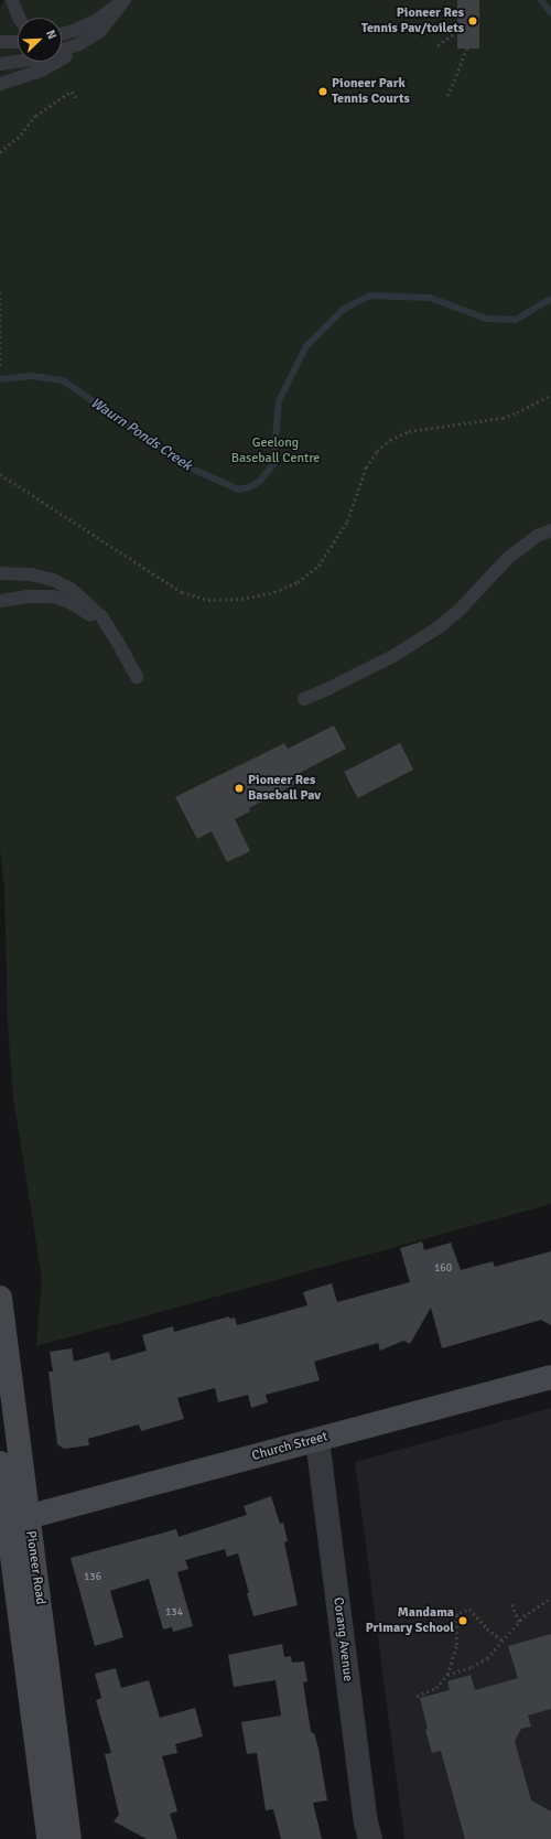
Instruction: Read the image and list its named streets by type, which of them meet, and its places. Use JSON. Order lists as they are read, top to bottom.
{
  "streets": {
    "main road": ["Church Street", "Pioneer Road"],
    "street": ["Corang Avenue"]
  },
  "crossings": [
    ["Church Street", "Pioneer Road"],
    ["Church Street", "Corang Avenue"]
  ],
  "water": ["Waurn Ponds Creek"],
  "parks": ["Geelong Baseball Centre"],
  "places": [
    "Pioneer Res Tennis Pav/toilets",
    "Pioneer Park Tennis Courts",
    "Pioneer Res Baseball Pav",
    "Mandama Primary School"
  ],
  "house_numbers": ["160", "136", "134"],
  "north": "top right"
}
